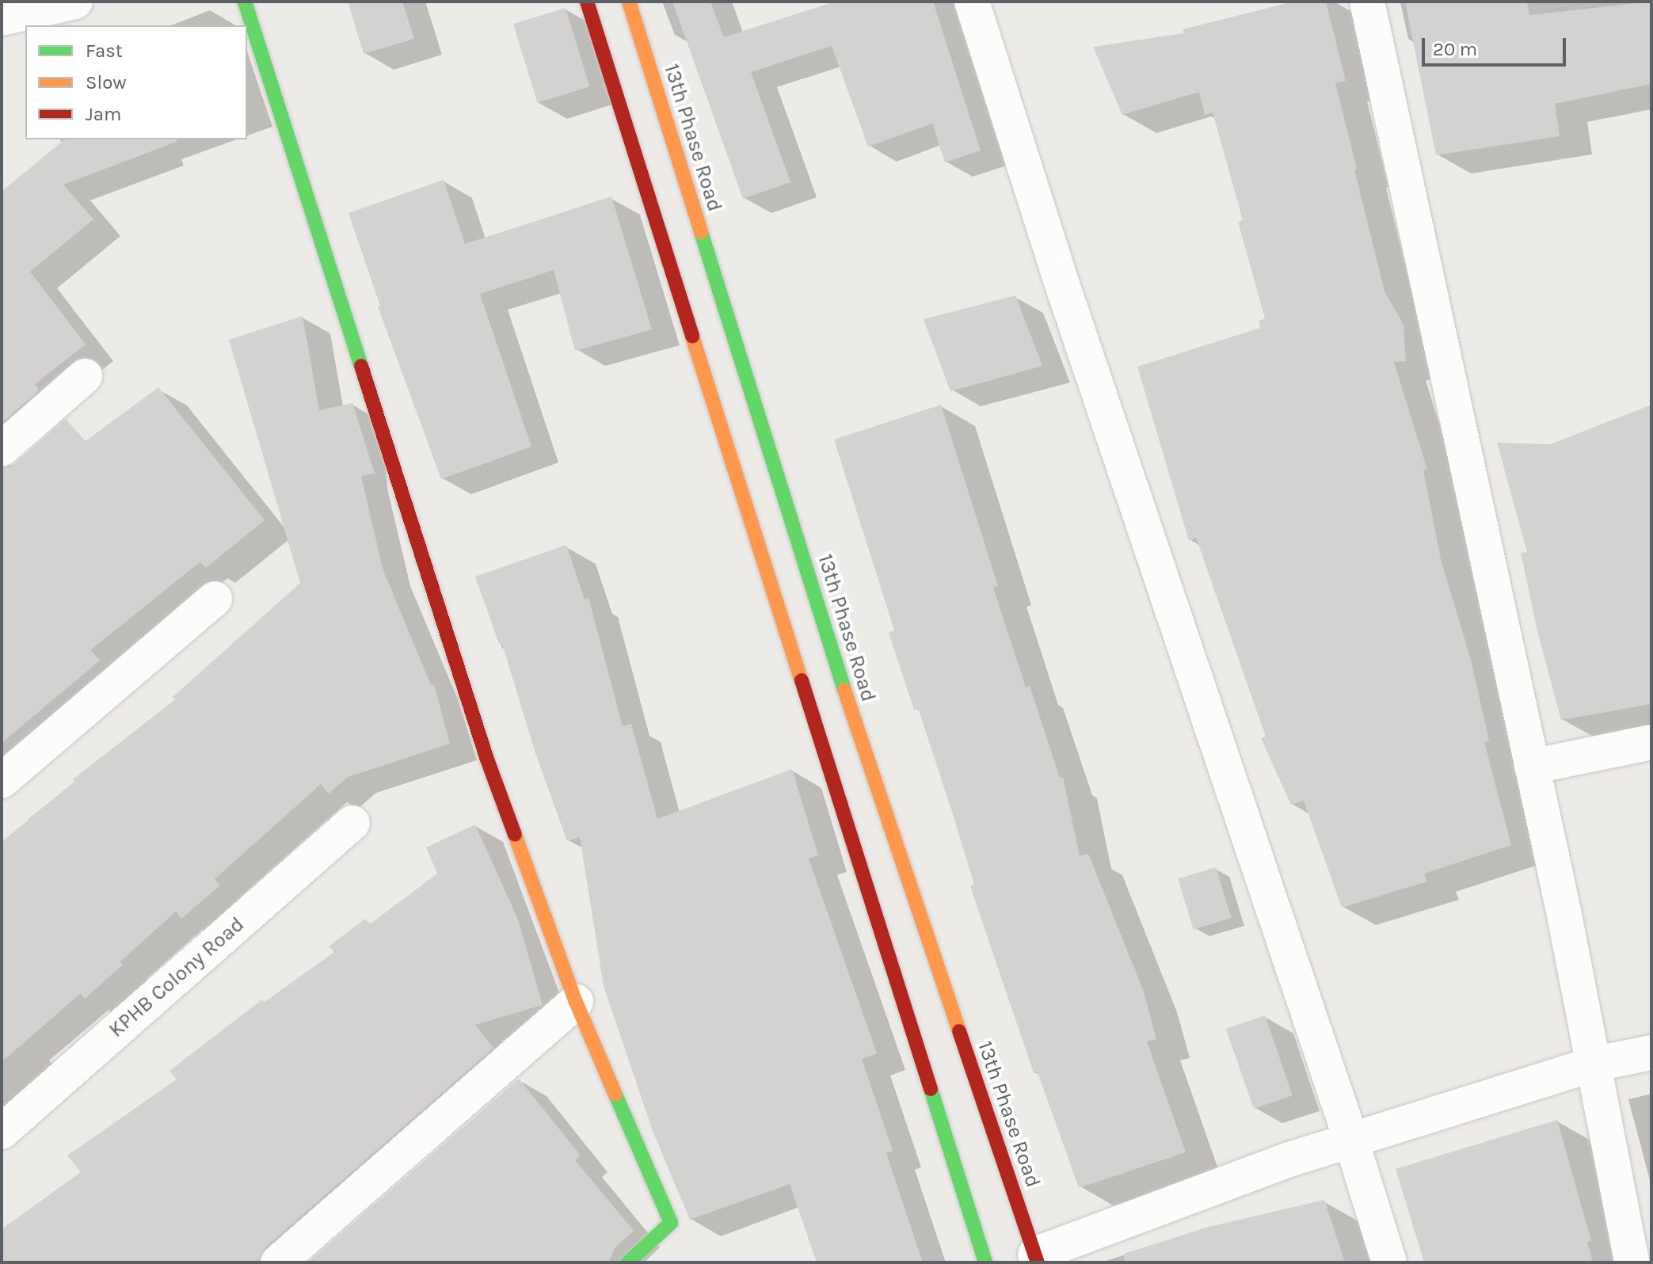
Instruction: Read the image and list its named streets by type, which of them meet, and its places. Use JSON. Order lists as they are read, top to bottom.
{
  "streets": {
    "street": ["13th Phase Road", "KPHB Colony Road"]
  },
  "legend": ["Fast", "Slow", "Jam"],
  "scale_bar": "20 m"
}
